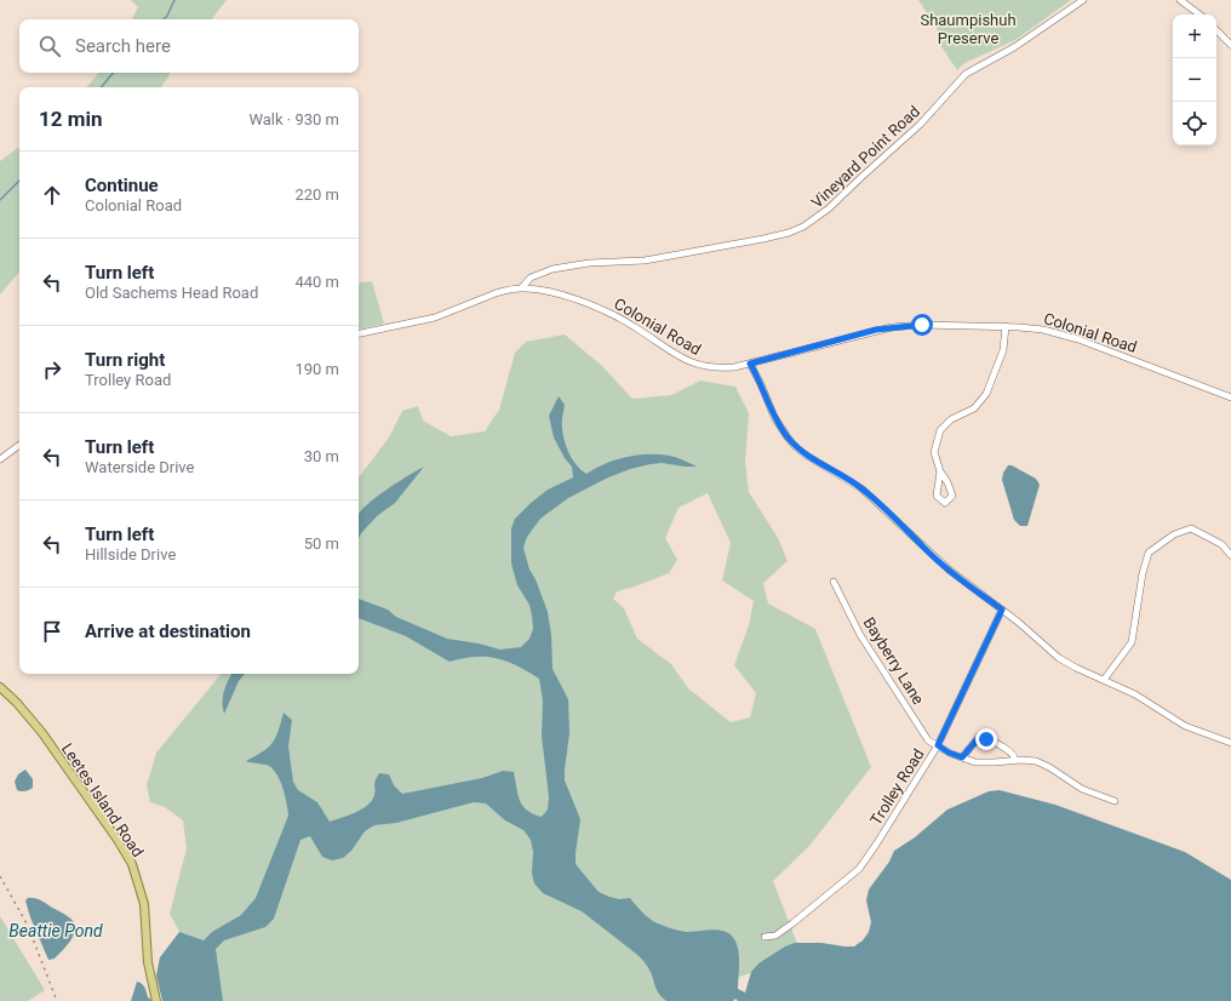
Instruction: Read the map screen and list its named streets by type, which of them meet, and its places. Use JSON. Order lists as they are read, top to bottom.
{
  "streets": {
    "main road": ["Leetes Island Road"],
    "street": [
      "Vineyard Point Road",
      "Colonial Road",
      "Bayberry Lane",
      "Trolley Road"
    ]
  },
  "crossings": [
    ["Vineyard Point Road", "Colonial Road"],
    ["Bayberry Lane", "Trolley Road"]
  ],
  "water": ["Beattie Pond"],
  "parks": ["Shaumpishuh Preserve"],
  "page": {
    "map_buttons": ["+", "−"],
    "search": "Search here",
    "heading": ["12 min", "Walk · 930 m"],
    "list": [
      ["Continue", "Colonial Road", "220 m"],
      ["Turn left", "Old Sachems Head Road", "440 m"],
      ["Turn right", "Trolley Road", "190 m"],
      ["Turn left", "Waterside Drive", "30 m"],
      ["Turn left", "Hillside Drive", "50 m"],
      "Arrive at destination"
    ]
  }
}
